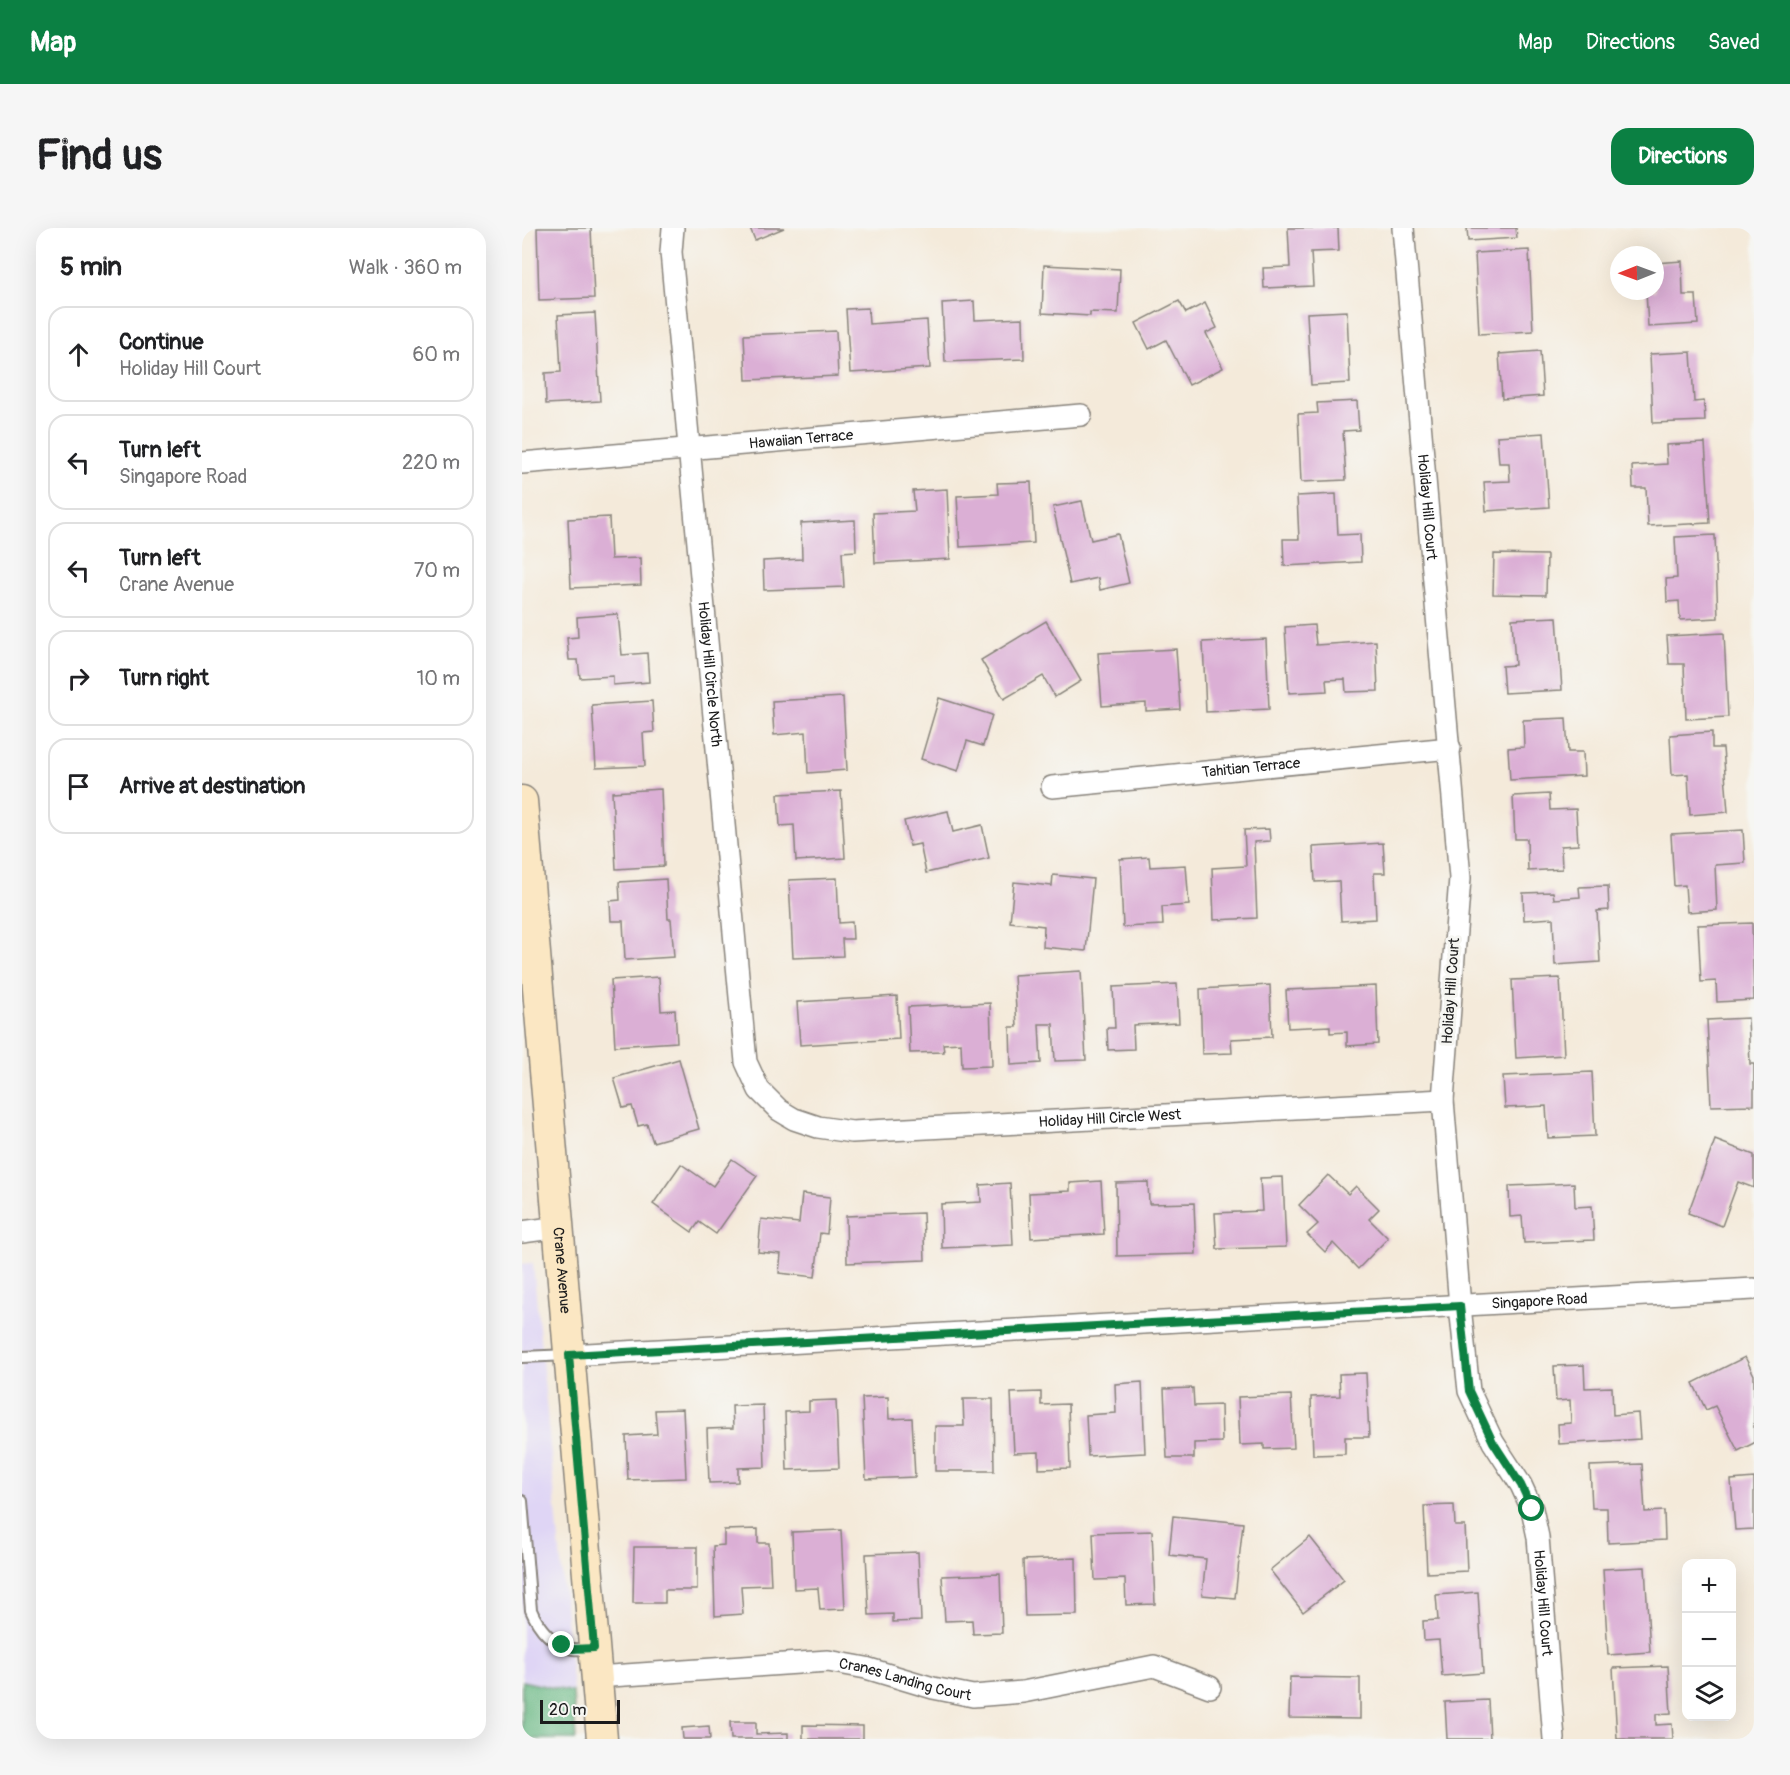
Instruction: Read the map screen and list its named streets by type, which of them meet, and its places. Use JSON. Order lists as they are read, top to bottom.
{
  "streets": {
    "street": [
      "Hawaiian Terrace",
      "Holiday Hill Court",
      "Holiday Hill Circle North",
      "Tahitian Terrace",
      "Holiday Hill Circle West",
      "Crane Avenue",
      "Singapore Road",
      "Cranes Landing Court"
    ]
  },
  "crossings": [
    ["Hawaiian Terrace", "Holiday Hill Circle North"],
    ["Holiday Hill Court", "Tahitian Terrace"],
    ["Holiday Hill Court", "Holiday Hill Circle West"],
    ["Holiday Hill Court", "Singapore Road"],
    ["Holiday Hill Circle North", "Holiday Hill Circle West"],
    ["Crane Avenue", "Singapore Road"],
    ["Crane Avenue", "Cranes Landing Court"]
  ],
  "scale_bar": "20 m",
  "north": "left",
  "page": {
    "header": "Map",
    "nav": ["Map", "Directions", "Saved"],
    "buttons": "Directions",
    "title": "Find us",
    "heading": ["5 min", "Walk · 360 m"],
    "list": [
      ["Continue", "Holiday Hill Court", "60 m"],
      ["Turn left", "Singapore Road", "220 m"],
      ["Turn left", "Crane Avenue", "70 m"],
      ["Turn right", "10 m"],
      "Arrive at destination"
    ],
    "map_buttons": ["+", "−"],
    "scale": "20 m"
  }
}
